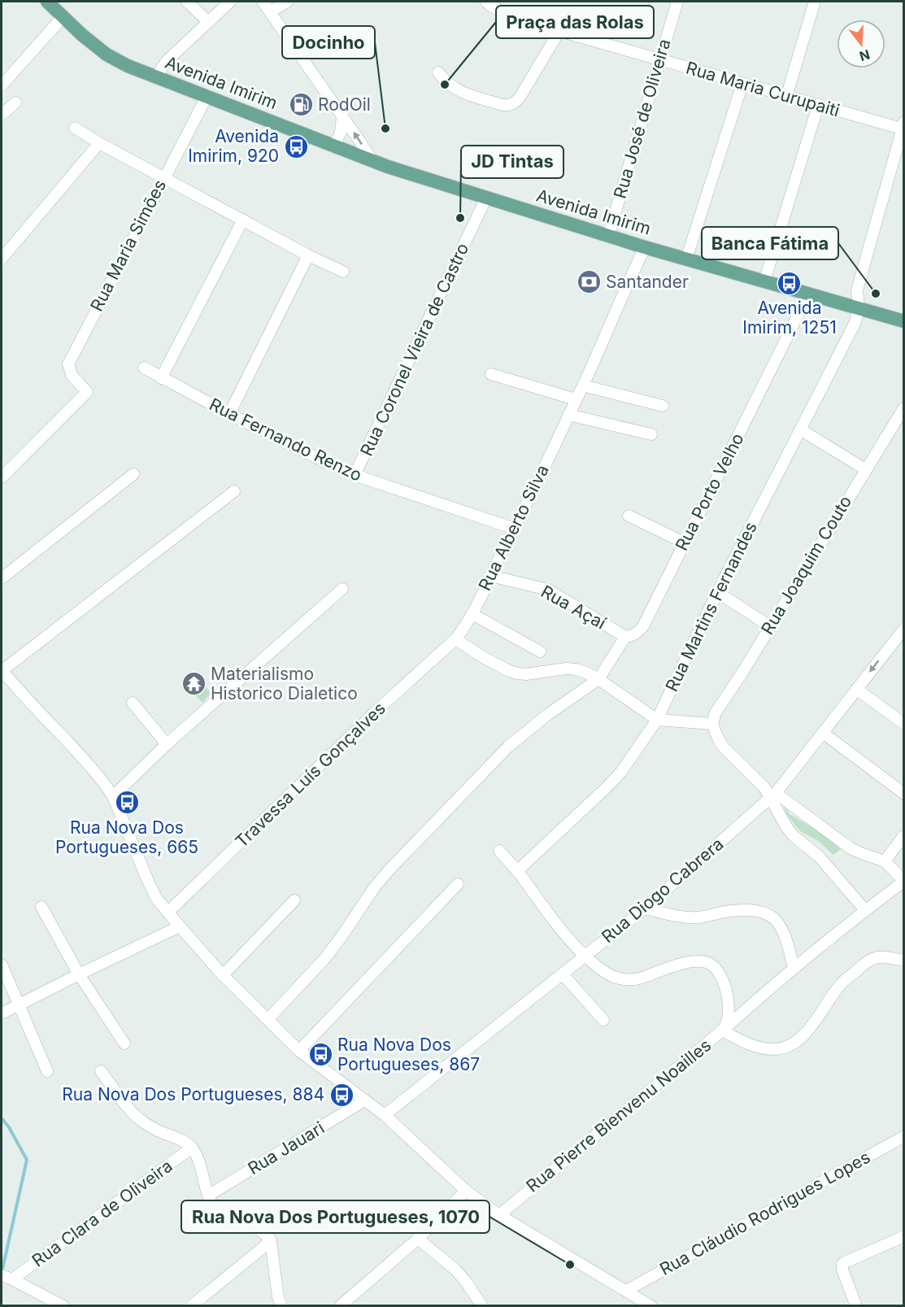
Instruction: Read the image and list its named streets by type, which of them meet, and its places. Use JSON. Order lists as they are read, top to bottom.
{
  "streets": {
    "main road": ["Avenida Imirim"],
    "street": [
      "Rua Maria Curupaiti",
      "Rua José de Oliveira",
      "Rua Maria Simões",
      "Rua Coronel Vieira de Castro",
      "Rua Fernando Renzo",
      "Rua Porto Velho",
      "Rua Alberto Silva",
      "Rua Joaquim Couto",
      "Rua Martins Fernandes",
      "Rua Açaí",
      "Travessa Luís Gonçalves",
      "Rua Diogo Cabrera",
      "Rua Pierre Bienvenu Noailles",
      "Rua Jauari",
      "Rua Clara de Oliveira",
      "Rua Cláudio Rodrigues Lopes"
    ]
  },
  "crossings": [
    ["Avenida Imirim", "Rua José de Oliveira"],
    ["Avenida Imirim", "Rua Maria Simões"],
    ["Avenida Imirim", "Rua Coronel Vieira de Castro"],
    ["Avenida Imirim", "Rua Porto Velho"],
    ["Avenida Imirim", "Rua Alberto Silva"],
    ["Avenida Imirim", "Rua Martins Fernandes"],
    ["Rua Maria Curupaiti", "Rua José de Oliveira"],
    ["Rua Maria Curupaiti", "Rua Martins Fernandes"],
    ["Rua Coronel Vieira de Castro", "Rua Fernando Renzo"],
    ["Rua Fernando Renzo", "Rua Alberto Silva"],
    ["Rua Porto Velho", "Rua Açaí"],
    ["Rua Alberto Silva", "Rua Açaí"],
    ["Rua Alberto Silva", "Travessa Luís Gonçalves"]
  ],
  "places": {
    "other": [
      "Praça das Rolas",
      "Docinho",
      "JD Tintas",
      "Banca Fátima",
      "Rua Nova Dos Portugueses, 1070"
    ],
    "fuel station": ["RodOil"],
    "bus stop": [
      "Avenida Imirim, 920",
      "Avenida Imirim, 1251",
      "Rua Nova Dos Portugueses, 665",
      "Rua Nova Dos Portugueses, 867",
      "Rua Nova Dos Portugueses, 884"
    ],
    "bank": ["Santander"],
    "temple": ["Materialismo Historico Dialetico"]
  },
  "north": "bottom"
}
